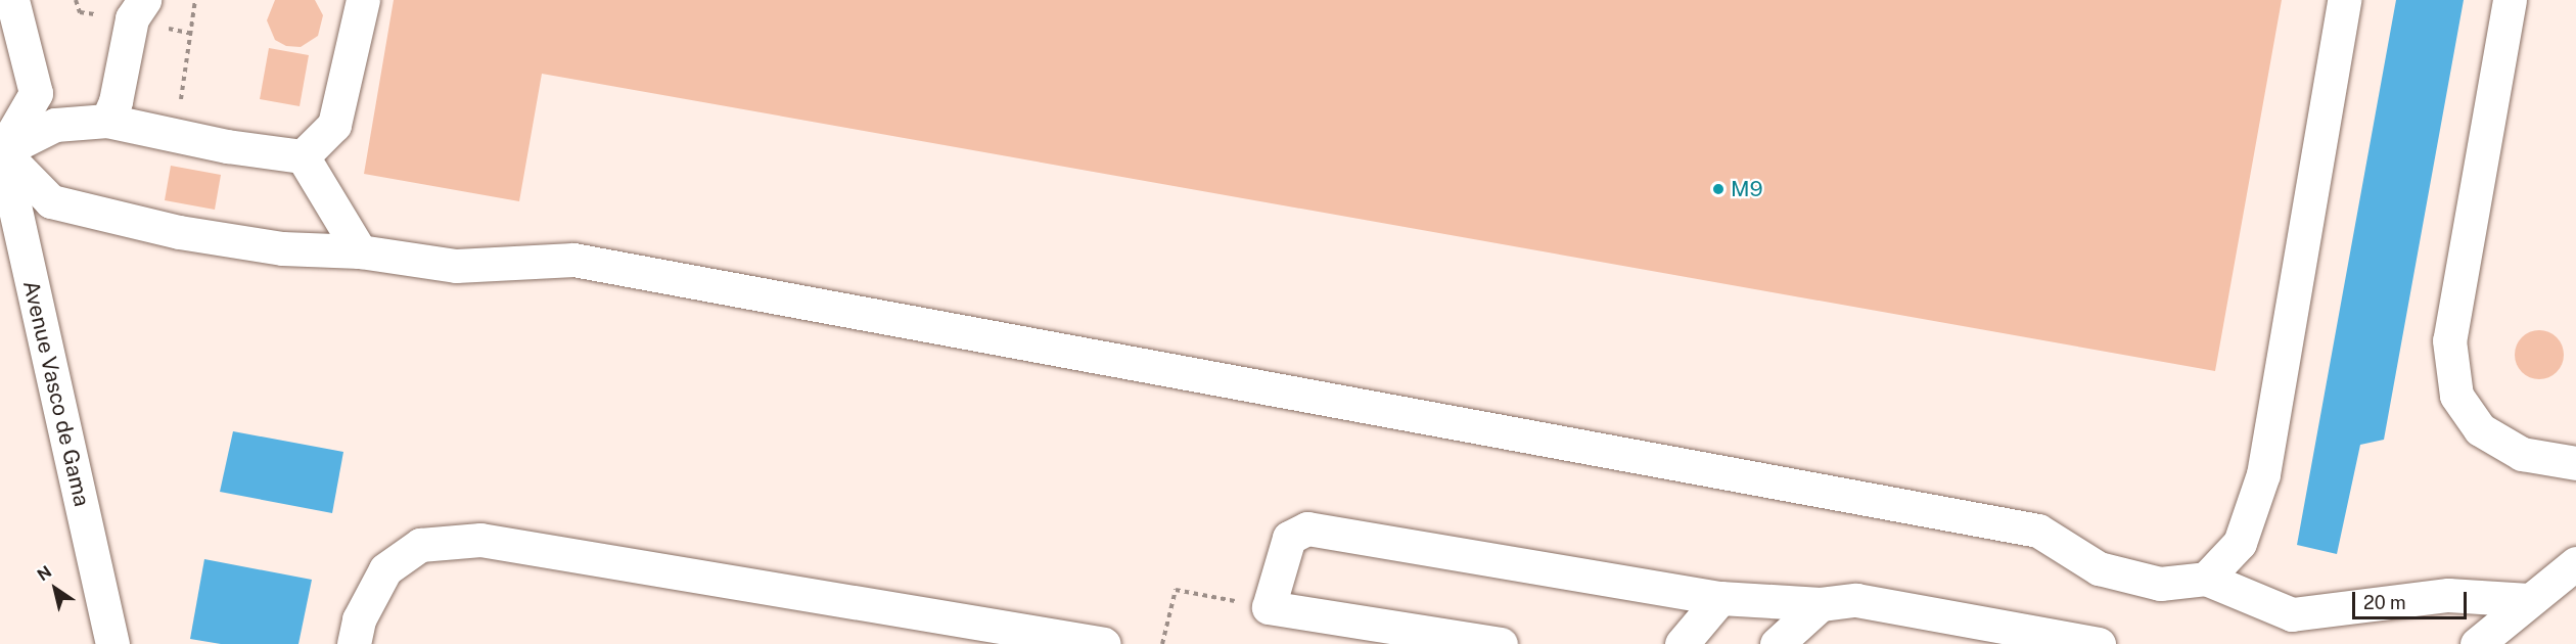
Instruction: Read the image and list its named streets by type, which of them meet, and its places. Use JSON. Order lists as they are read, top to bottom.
{
  "streets": {
    "street": ["Avenue Vasco de Gama"]
  },
  "places": ["M9"],
  "scale_bar": "20 m",
  "north": "top left"
}
